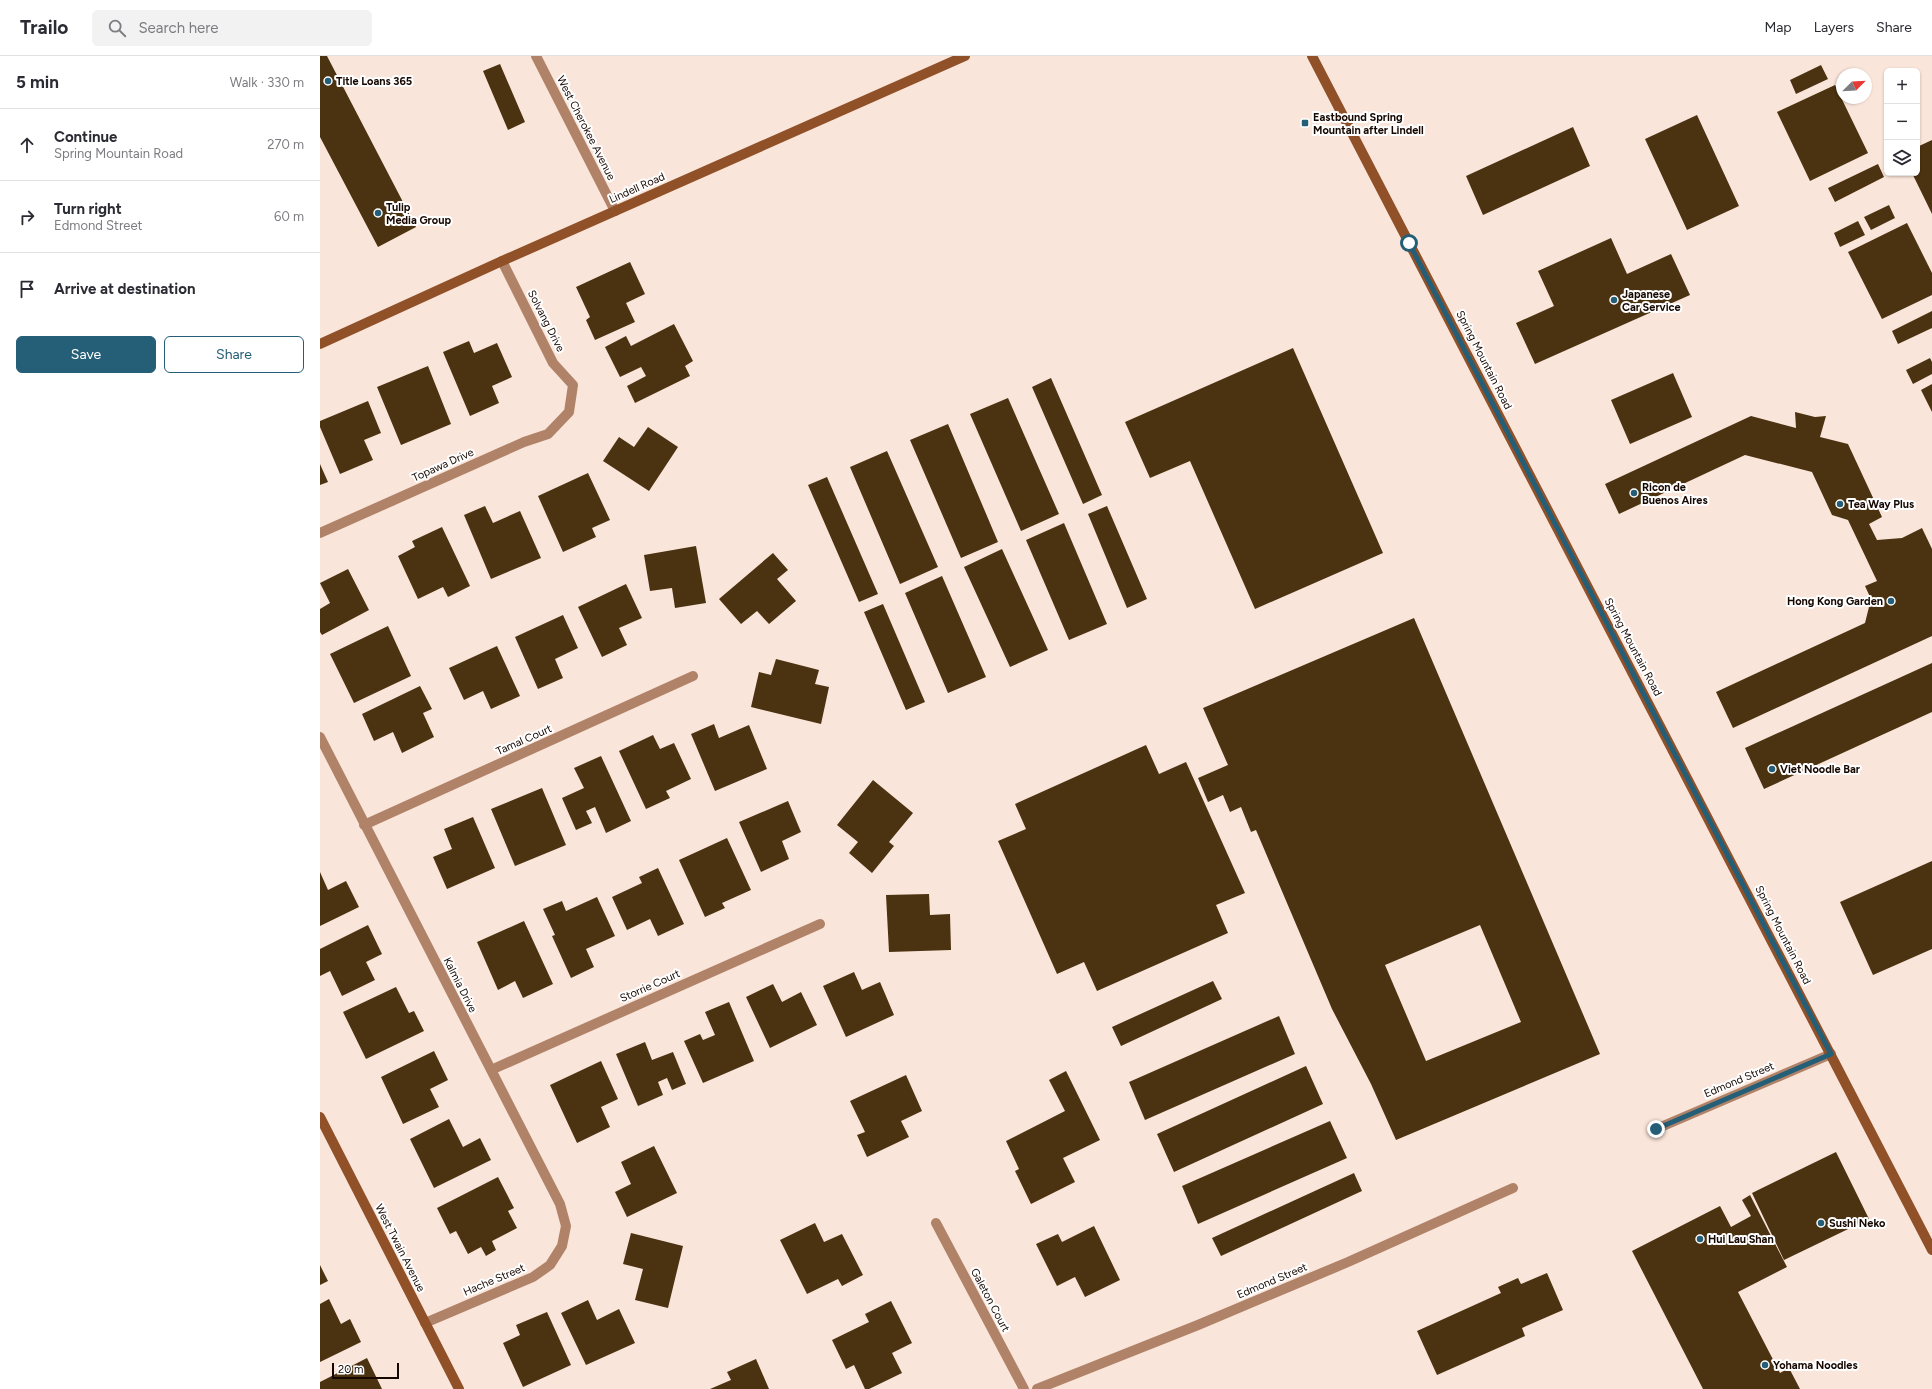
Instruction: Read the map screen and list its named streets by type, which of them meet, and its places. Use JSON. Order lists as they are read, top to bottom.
{
  "streets": {
    "main road": ["Lindell Road", "Spring Mountain Road", "West Twain Avenue"],
    "street": [
      "West Cherokee Avenue",
      "Solvang Drive",
      "Topawa Drive",
      "Tamal Court",
      "Kalmia Drive",
      "Storrie Court",
      "Edmond Street",
      "Hache Street",
      "Galeton Court"
    ]
  },
  "crossings": [
    ["West Cherokee Avenue", "Lindell Road"],
    ["Lindell Road", "Solvang Drive"],
    ["Solvang Drive", "Topawa Drive"],
    ["Spring Mountain Road", "Edmond Street"],
    ["Tamal Court", "Kalmia Drive"],
    ["Kalmia Drive", "Storrie Court"],
    ["Kalmia Drive", "Hache Street"],
    ["West Twain Avenue", "Hache Street"]
  ],
  "places": {
    "other": [
      "Title Loans 365",
      "Tulip Media Group",
      "Japanese Car Service",
      "Ricon de Buenos Aires",
      "Tea Way Plus",
      "Hong Kong Garden",
      "Viet Noodle Bar",
      "Sushi Neko",
      "Hui Lau Shan",
      "Yohama Noodles"
    ],
    "transit": ["Eastbound Spring Mountain after Lindell"]
  },
  "scale_bar": "20 m",
  "north": "top right",
  "page": {
    "header": "Trailo",
    "search": "Search here",
    "nav": ["Map", "Layers", "Share"],
    "heading": ["5 min", "Walk · 330 m"],
    "map_buttons": ["+", "−"],
    "list": [
      ["Continue", "Spring Mountain Road", "270 m"],
      ["Turn right", "Edmond Street", "60 m"],
      "Arrive at destination"
    ],
    "buttons": ["Save", "Share"],
    "scale": "20 m"
  }
}
